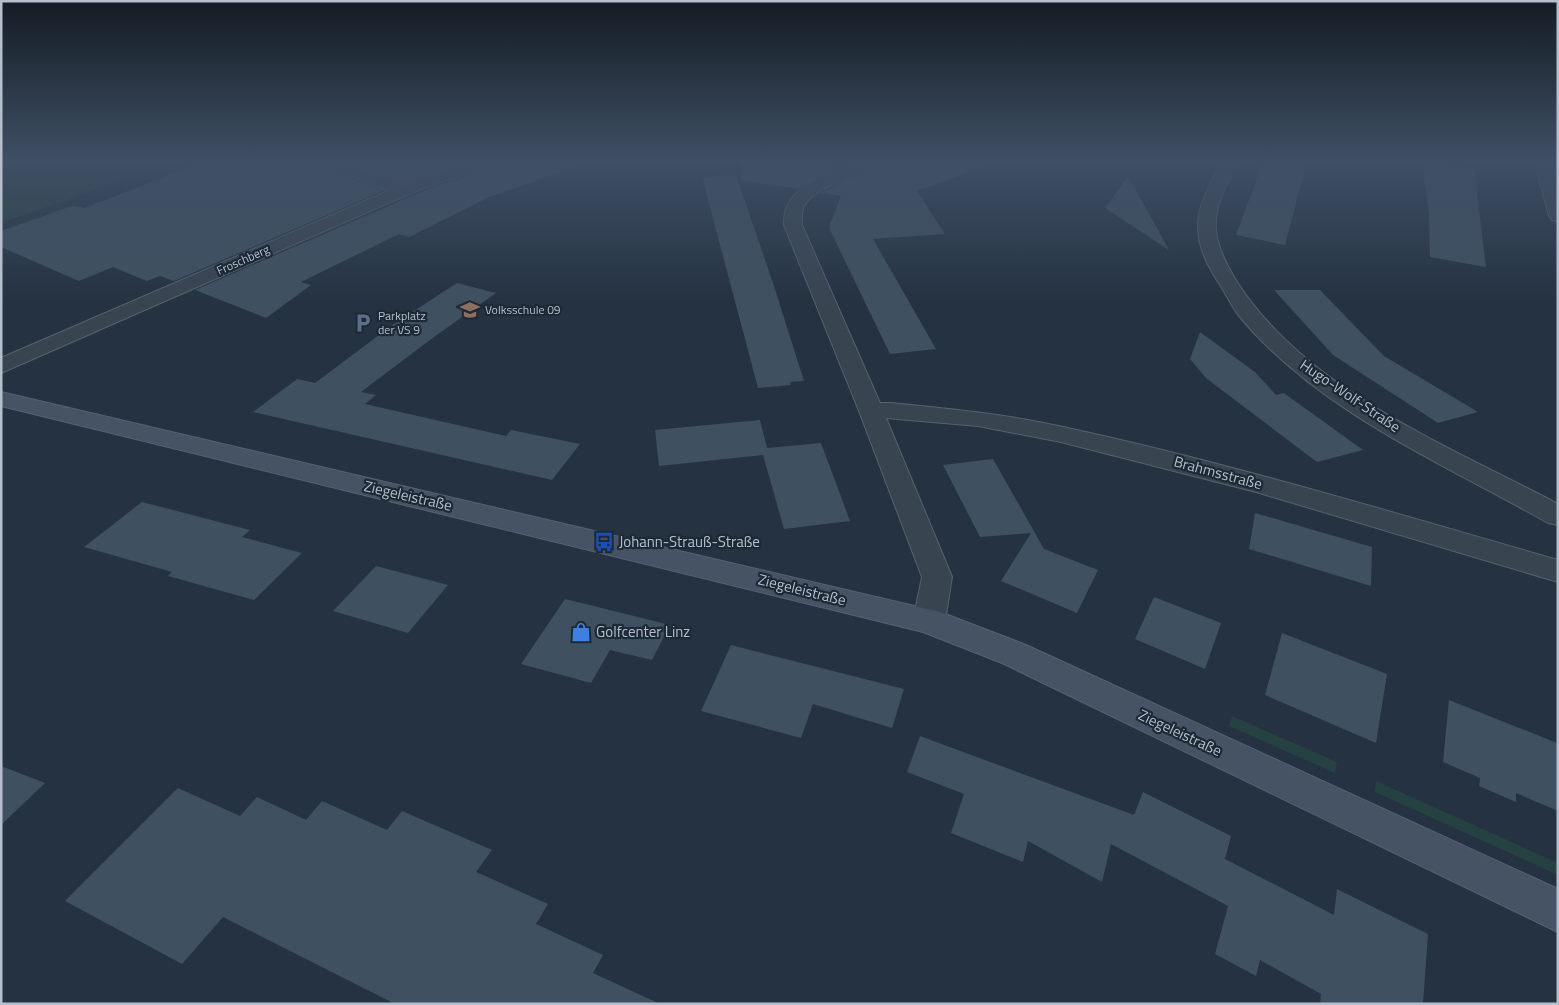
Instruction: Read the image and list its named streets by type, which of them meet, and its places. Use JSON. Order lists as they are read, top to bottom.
{
  "streets": {
    "street": [
      "Froschberg",
      "Hugo-Wolf-Straße",
      "Brahmsstraße",
      "Ziegeleistraße"
    ]
  },
  "places": {
    "school or university": ["Volksschule 09"],
    "parking": ["Parkplatz der VS 9"],
    "bus stop": ["Johann-Strauß-Straße"],
    "shop": ["Golfcenter Linz"]
  }
}
